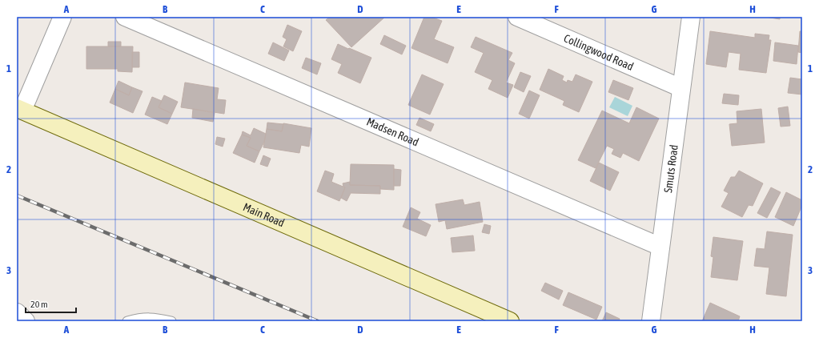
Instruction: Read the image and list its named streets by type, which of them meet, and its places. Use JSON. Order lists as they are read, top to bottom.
{
  "streets": {
    "main road": ["Main Road"],
    "street": ["Collingwood Road", "Madsen Road", "Smuts Road"]
  },
  "crossings": [
    ["Collingwood Road", "Smuts Road"],
    ["Madsen Road", "Smuts Road"]
  ],
  "scale_bar": "20 m",
  "grid": {
    "columns": [
      "A",
      "B",
      "C",
      "D",
      "E",
      "F",
      "G",
      "H"
    ],
    "rows": ["1", "2", "3"]
  }
}
